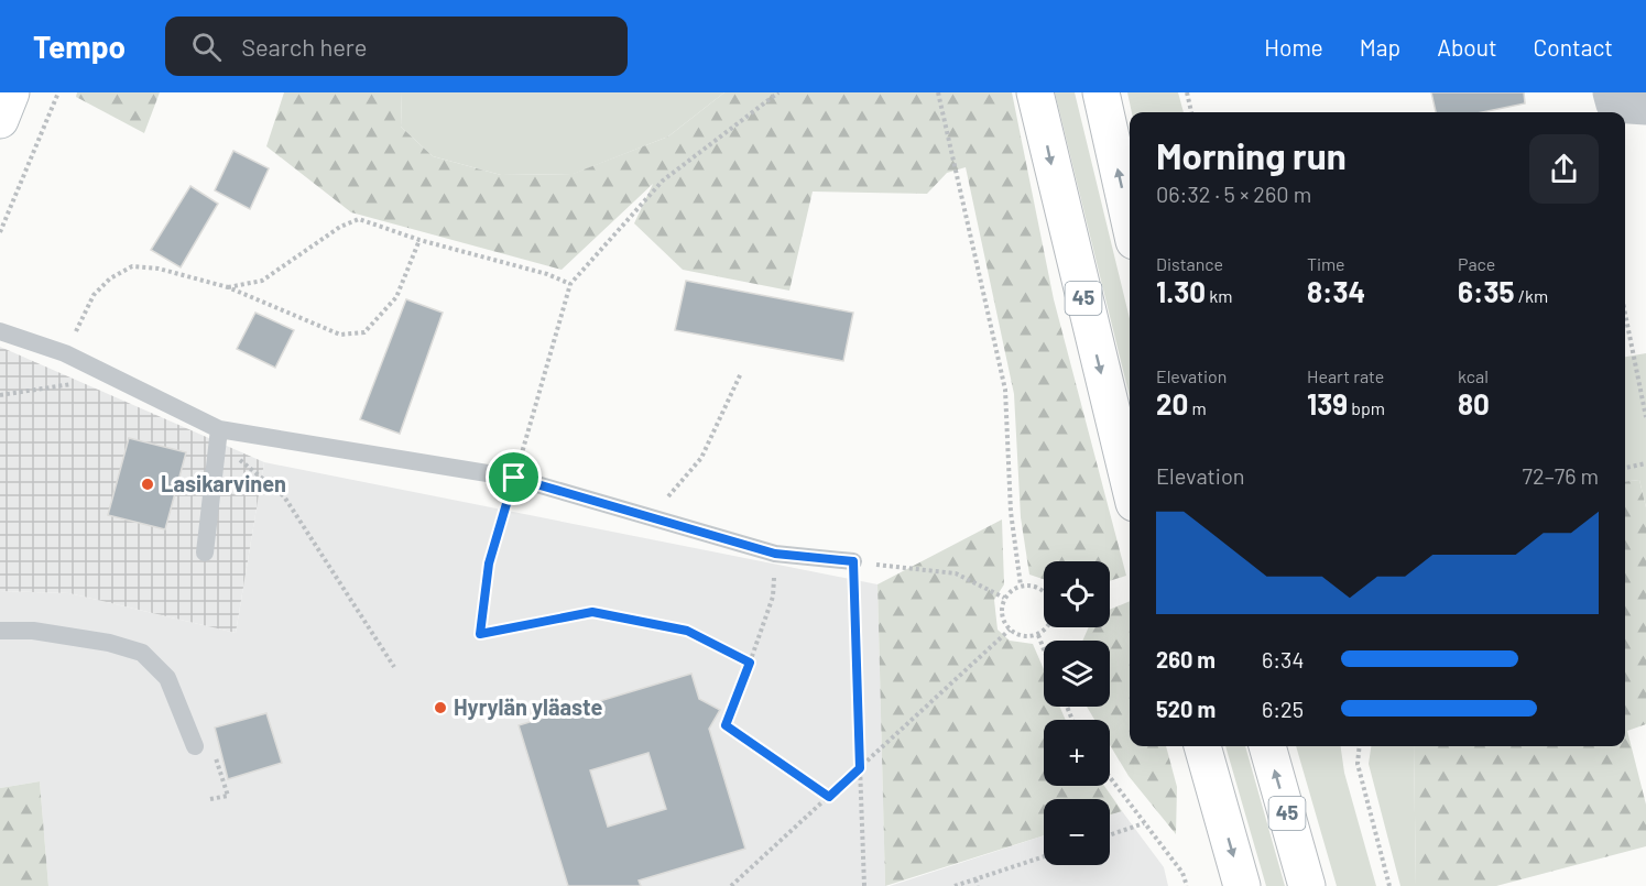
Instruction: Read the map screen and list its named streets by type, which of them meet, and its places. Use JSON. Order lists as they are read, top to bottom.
{
  "streets": {
    "main road": ["45"]
  },
  "places": ["Lasikarvinen", "Hyrylän yläaste"],
  "page": {
    "header": "Tempo",
    "search": "Search here",
    "nav": [
      "Home",
      "Map",
      "About",
      "Contact"
    ],
    "heading": ["Morning run", "06:32 · 5 × 260 m"],
    "stats": [
      ["Distance", "1.30 km"],
      ["Time", "8:34"],
      ["Pace", "6:35 /km"],
      ["Elevation", "20 m"],
      ["Heart rate", "139 bpm"],
      ["kcal", "80"]
    ],
    "chart": ["Elevation", "72–76 m"],
    "map_buttons": ["+", "−"],
    "list": [
      {
        "name": "260 m",
        "note": "6:34"
      },
      {
        "name": "520 m",
        "note": "6:25"
      }
    ]
  }
}
